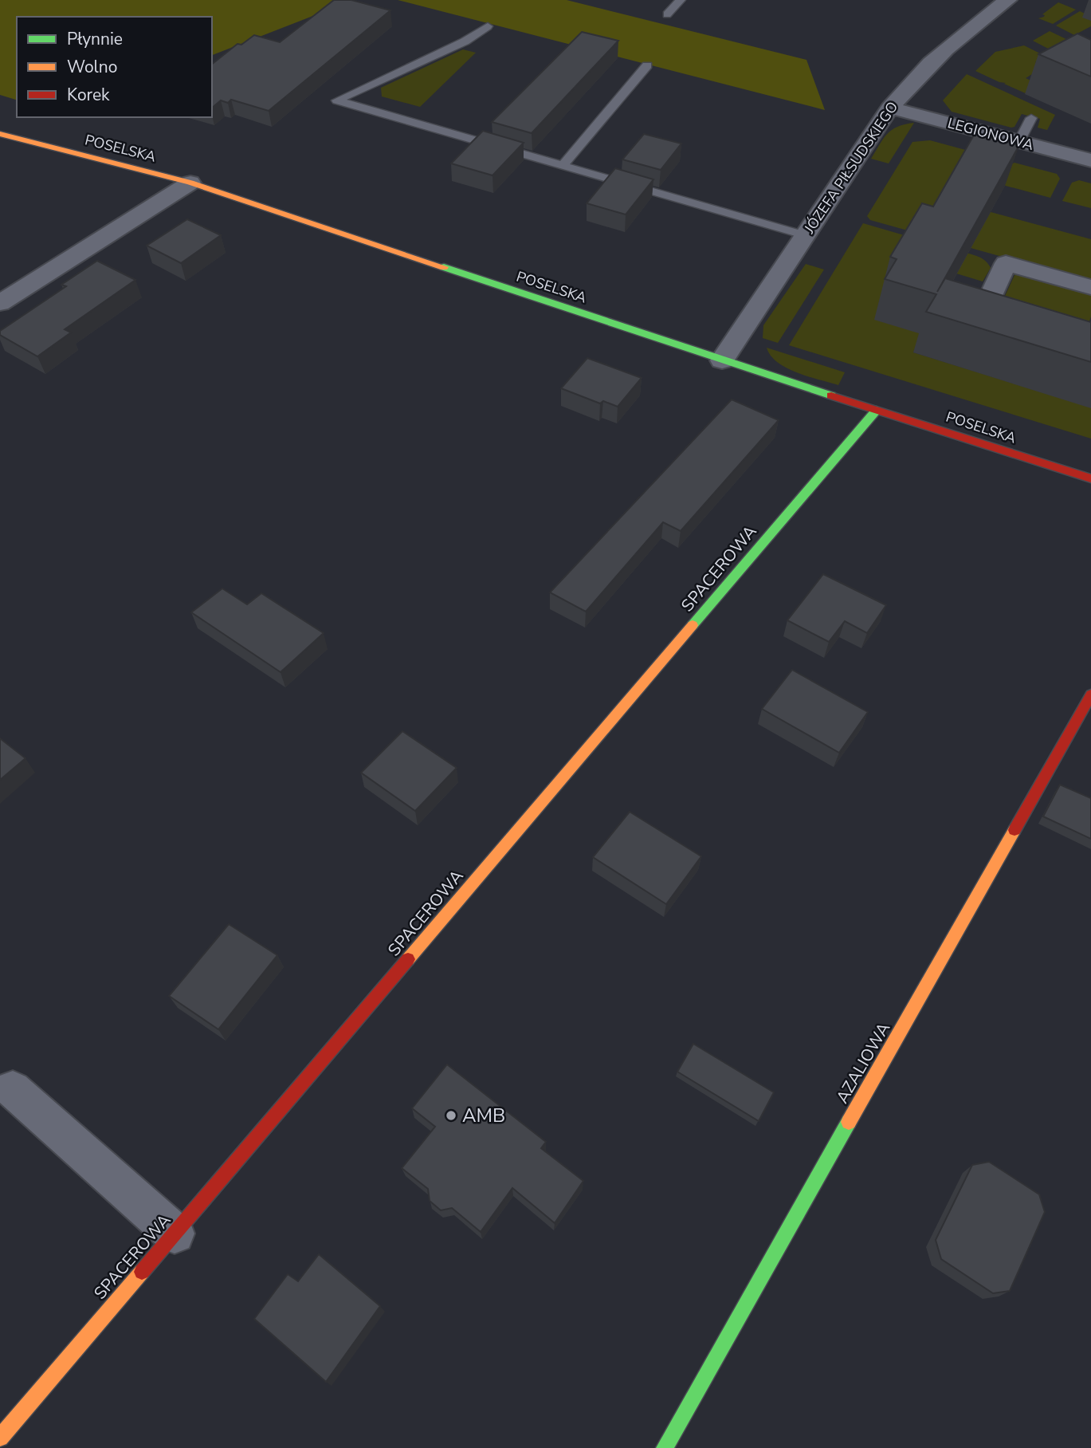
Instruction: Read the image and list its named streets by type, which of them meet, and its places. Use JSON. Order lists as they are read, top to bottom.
{
  "streets": {
    "street": [
      "LEGIONOWA",
      "POSELSKA",
      "JÓZEFA PIŁSUDSKIEGO",
      "SPACEROWA",
      "AZALIOWA"
    ]
  },
  "crossings": [
    ["LEGIONOWA", "JÓZEFA PIŁSUDSKIEGO"],
    ["POSELSKA", "JÓZEFA PIŁSUDSKIEGO"],
    ["POSELSKA", "SPACEROWA"]
  ],
  "places": ["AMB"],
  "legend": ["Płynnie", "Wolno", "Korek"]
}
